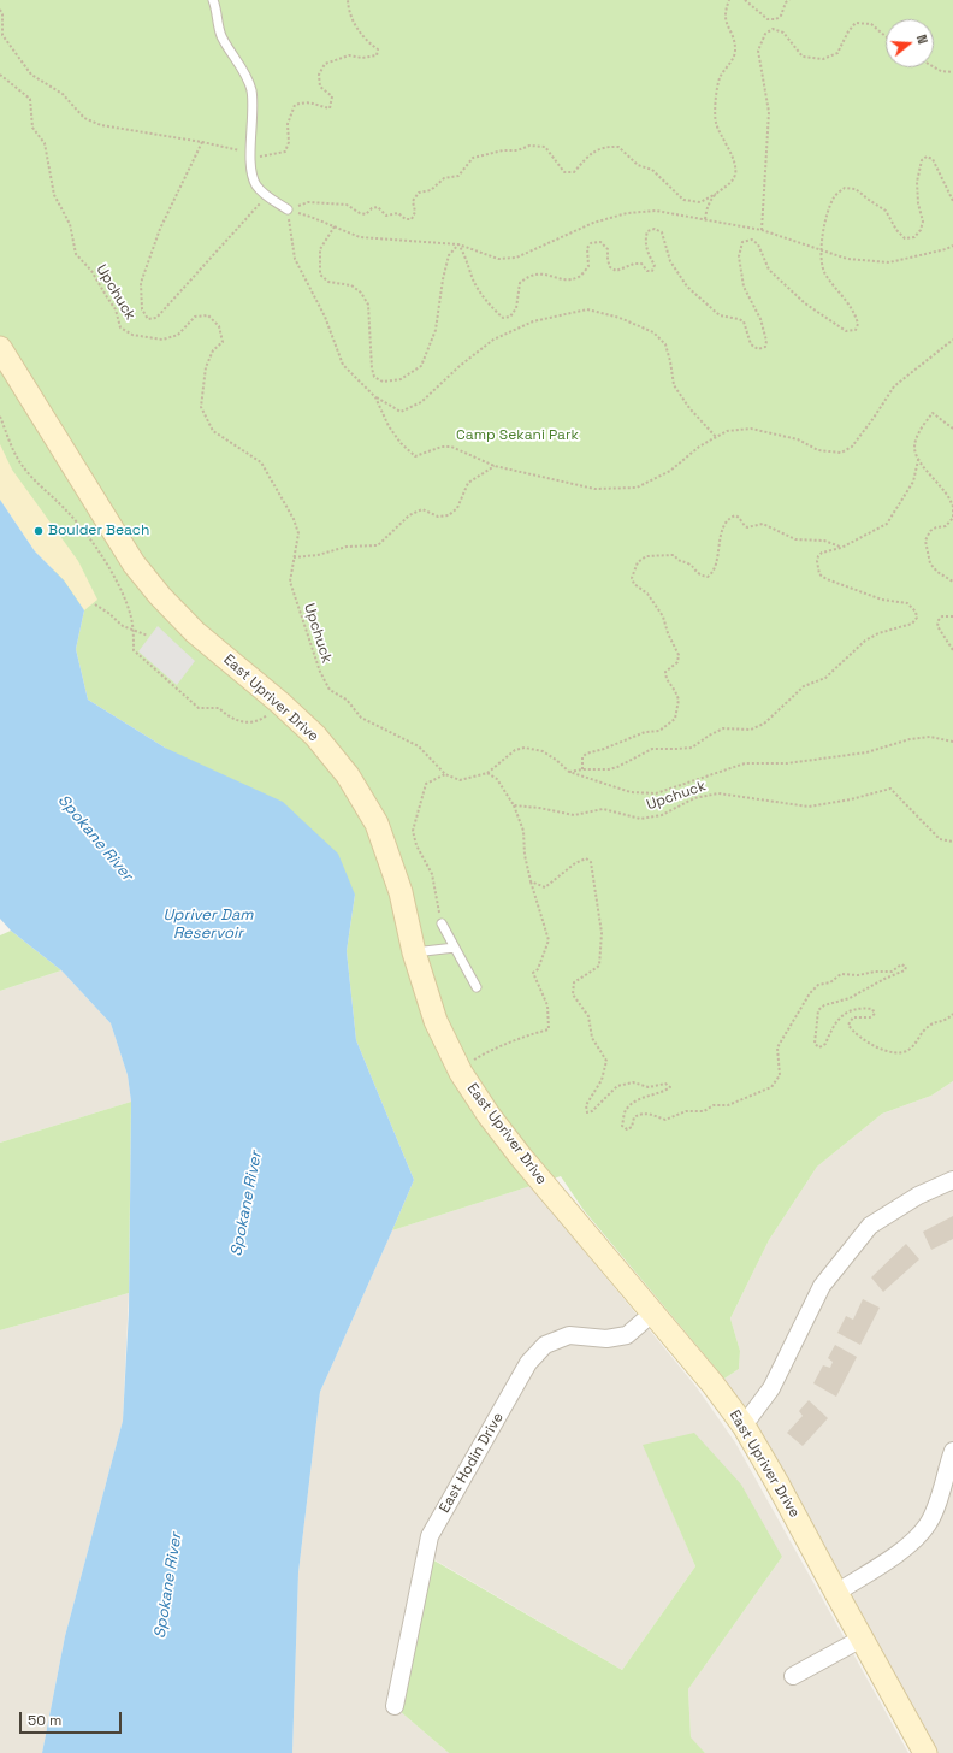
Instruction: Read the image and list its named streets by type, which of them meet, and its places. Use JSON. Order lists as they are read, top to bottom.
{
  "streets": {
    "main road": ["East Upriver Drive"],
    "street": ["East Hodin Drive"],
    "path": ["Upchuck"]
  },
  "crossings": [
    ["East Upriver Drive", "East Hodin Drive"]
  ],
  "water": ["Spokane River", "Upriver Dam Reservoir"],
  "parks": ["Camp Sekani Park"],
  "places": ["Boulder Beach"],
  "scale_bar": "50 m",
  "north": "right"
}
